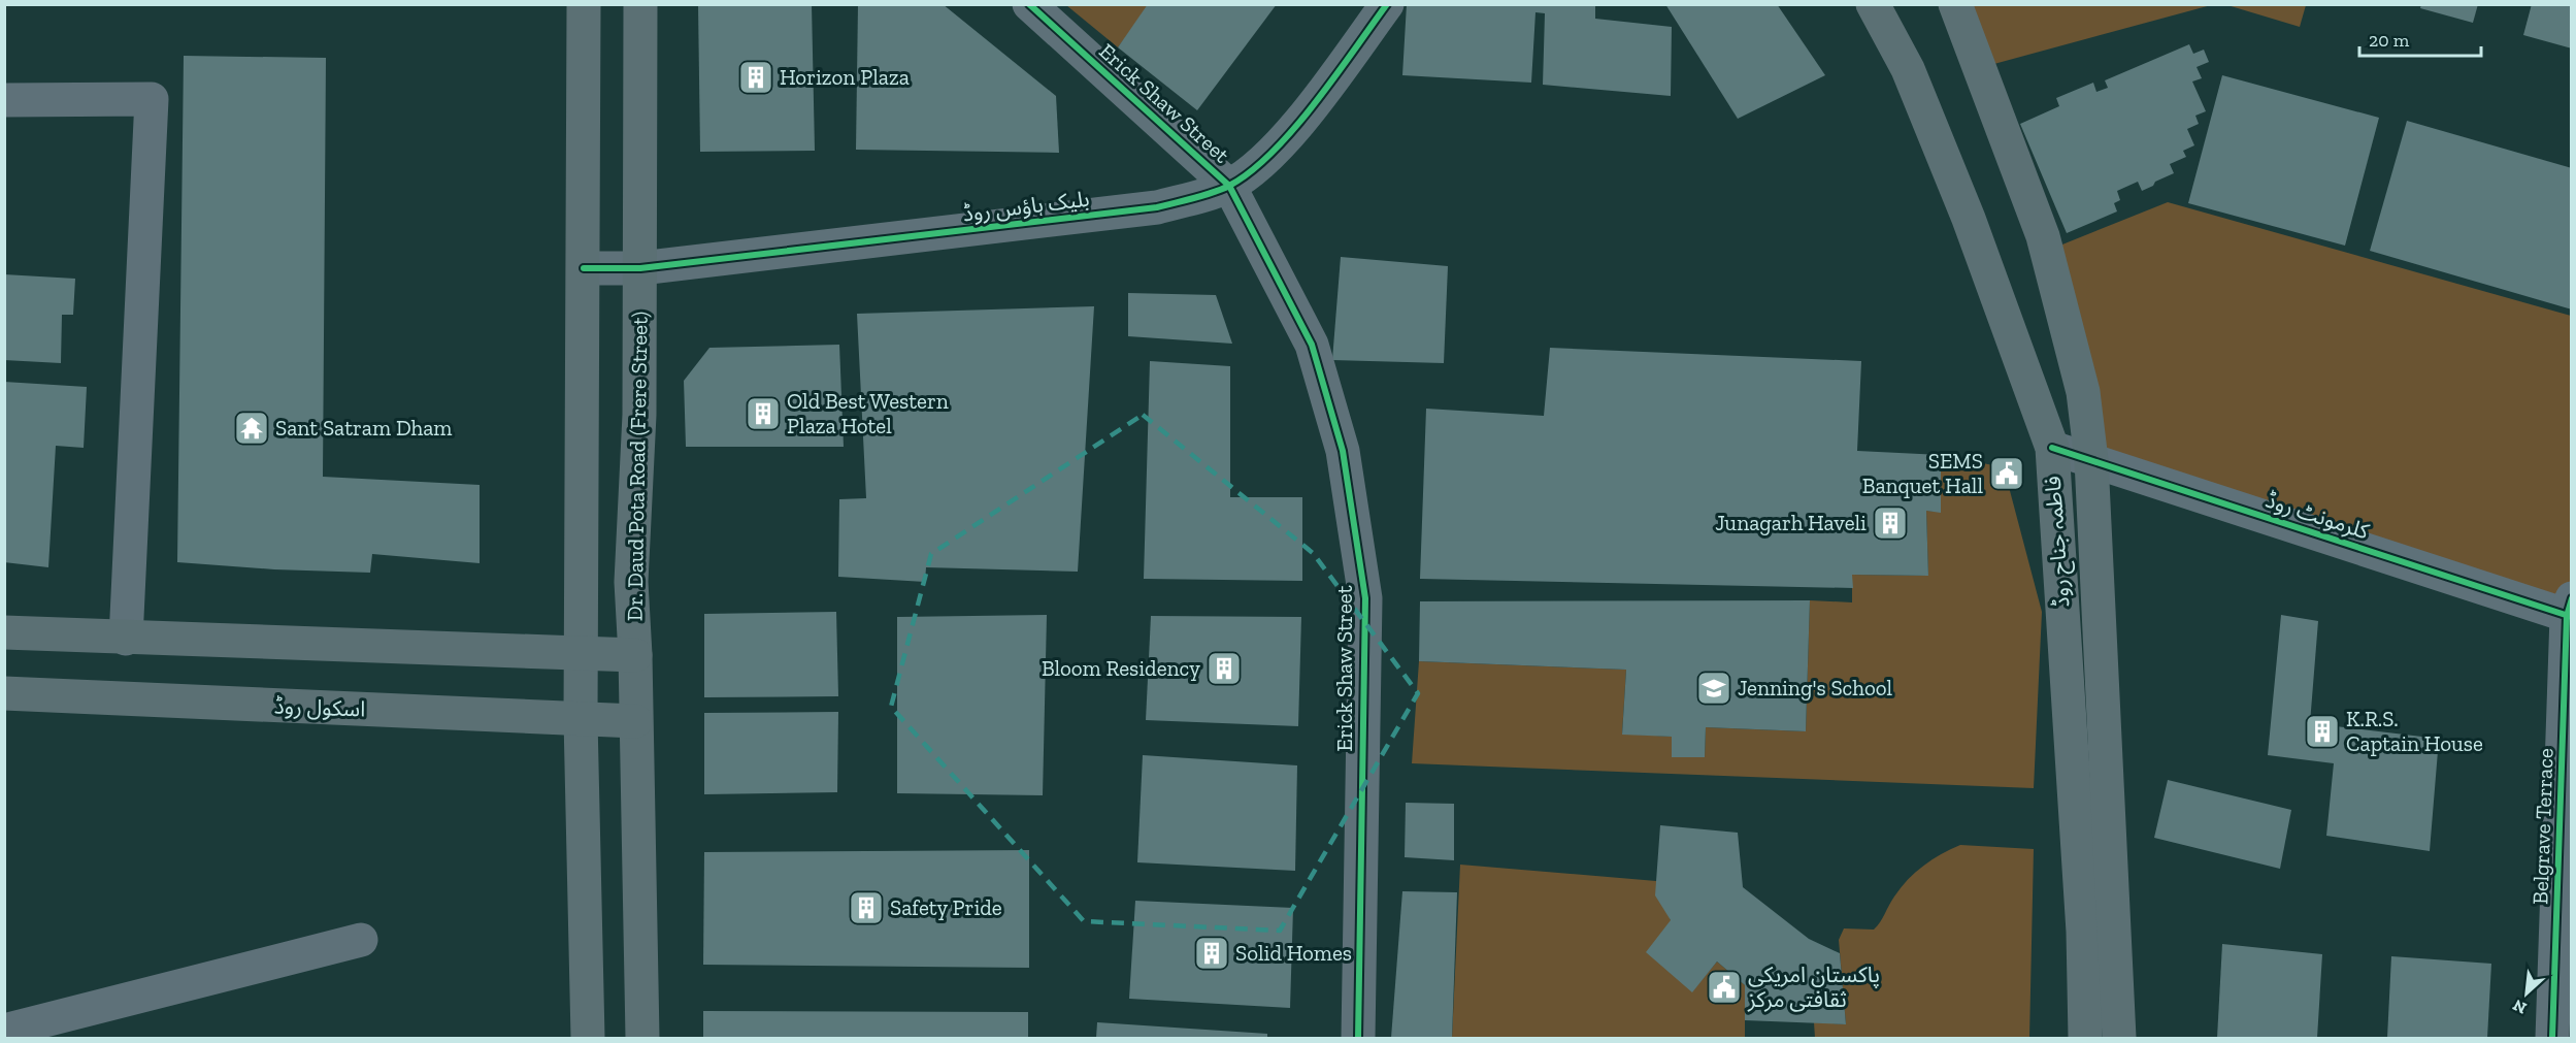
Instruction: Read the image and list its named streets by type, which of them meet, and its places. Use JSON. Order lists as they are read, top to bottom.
{
  "streets": {
    "main road": ["Dr. Daud Pota Road (Frere Street)", "فاطمہ جناح روڈ", "اسکول روڈ"],
    "street": [
      "Erick Shaw Street",
      "بلیک ہاؤس روڈ",
      "کلرمونٹ روڈ",
      "Belgrave Terrace"
    ]
  },
  "crossings": [
    ["Erick Shaw Street", "بلیک ہاؤس روڈ"],
    ["بلیک ہاؤس روڈ", "Dr. Daud Pota Road (Frere Street)"],
    ["Dr. Daud Pota Road (Frere Street)", "اسکول روڈ"],
    ["کلرمونٹ روڈ", "فاطمہ جناح روڈ"],
    ["کلرمونٹ روڈ", "Belgrave Terrace"]
  ],
  "places": {
    "building": [
      "Horizon Plaza",
      "Old Best Western Plaza Hotel",
      "Junagarh Haveli",
      "Bloom Residency",
      "K.R.S. Captain House",
      "Safety Pride",
      "Solid Homes"
    ],
    "temple": ["Sant Satram Dham"],
    "public building": ["SEMS Banquet Hall", "پاکستان امریکی ثقافتی مرکز"],
    "school or university": ["Jenning's School"]
  },
  "scale_bar": "20 m",
  "north": "bottom left"
}
